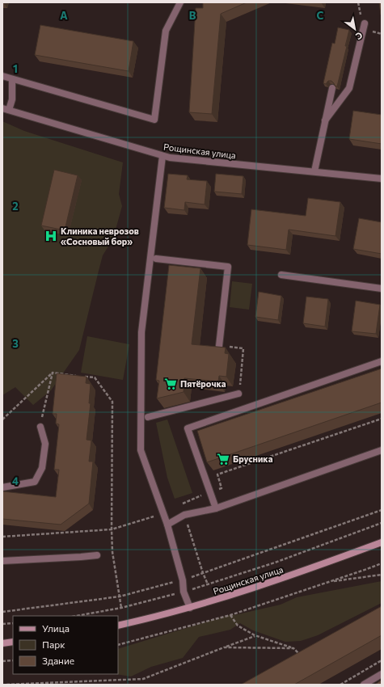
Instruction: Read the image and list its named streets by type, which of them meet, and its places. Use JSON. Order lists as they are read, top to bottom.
{
  "streets": {
    "street": ["Рощинская улица"]
  },
  "places": {
    "hospital": ["Клиника неврозов «Сосновый бор»"],
    "supermarket": ["Пятёрочка", "Брусника"]
  },
  "legend": ["Улица", "Парк", "Здание"],
  "north": "bottom right",
  "grid": {
    "columns": ["A", "B", "C"],
    "rows": [
      "1",
      "2",
      "3",
      "4"
    ]
  }
}
